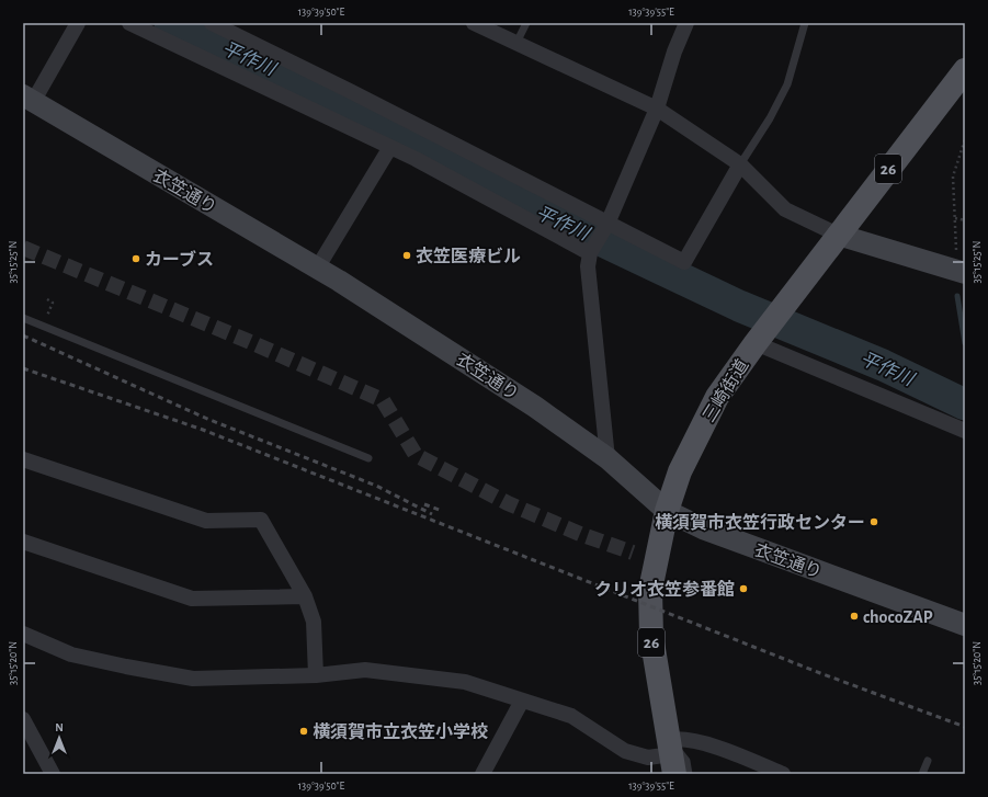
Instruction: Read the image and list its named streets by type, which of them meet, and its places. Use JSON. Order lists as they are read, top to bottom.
{
  "streets": {
    "main road": ["26", "三崎街道"],
    "street": ["衣笠通り"]
  },
  "crossings": [
    ["衣笠通り", "三崎街道"]
  ],
  "water": ["平作川"],
  "places": [
    "衣笠医療ビル",
    "カーブス",
    "横須賀市衣笠行政センター",
    "クリオ衣笠参番館",
    "chocoZAP",
    "横須賀市立衣笠小学校"
  ],
  "north": "top",
  "coordinates": [
    "139°39'50\"E",
    "139°39'55\"E",
    "35°15'25\"N",
    "35°15'20\"N"
  ]
}
